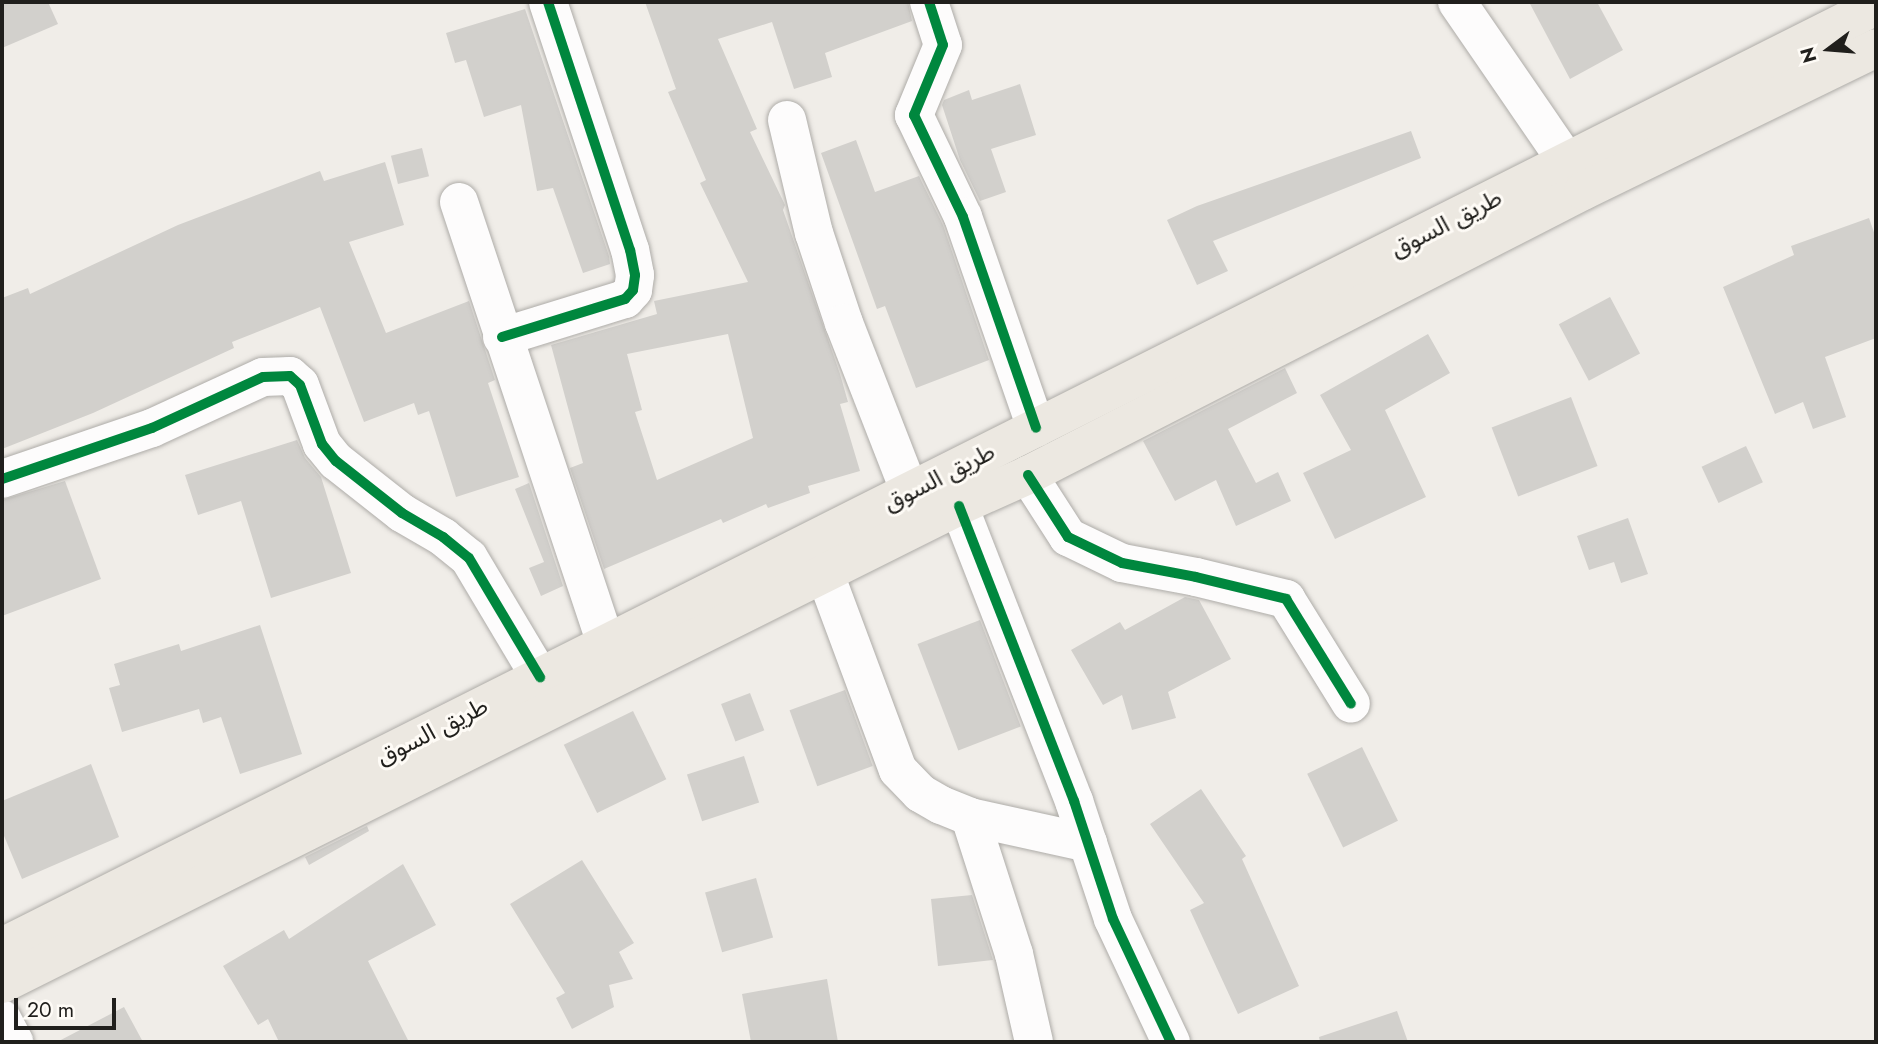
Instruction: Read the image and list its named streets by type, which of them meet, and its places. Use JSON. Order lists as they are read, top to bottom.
{
  "streets": {
    "main road": ["طريق السوق"]
  },
  "scale_bar": "20 m",
  "north": "left"
}
